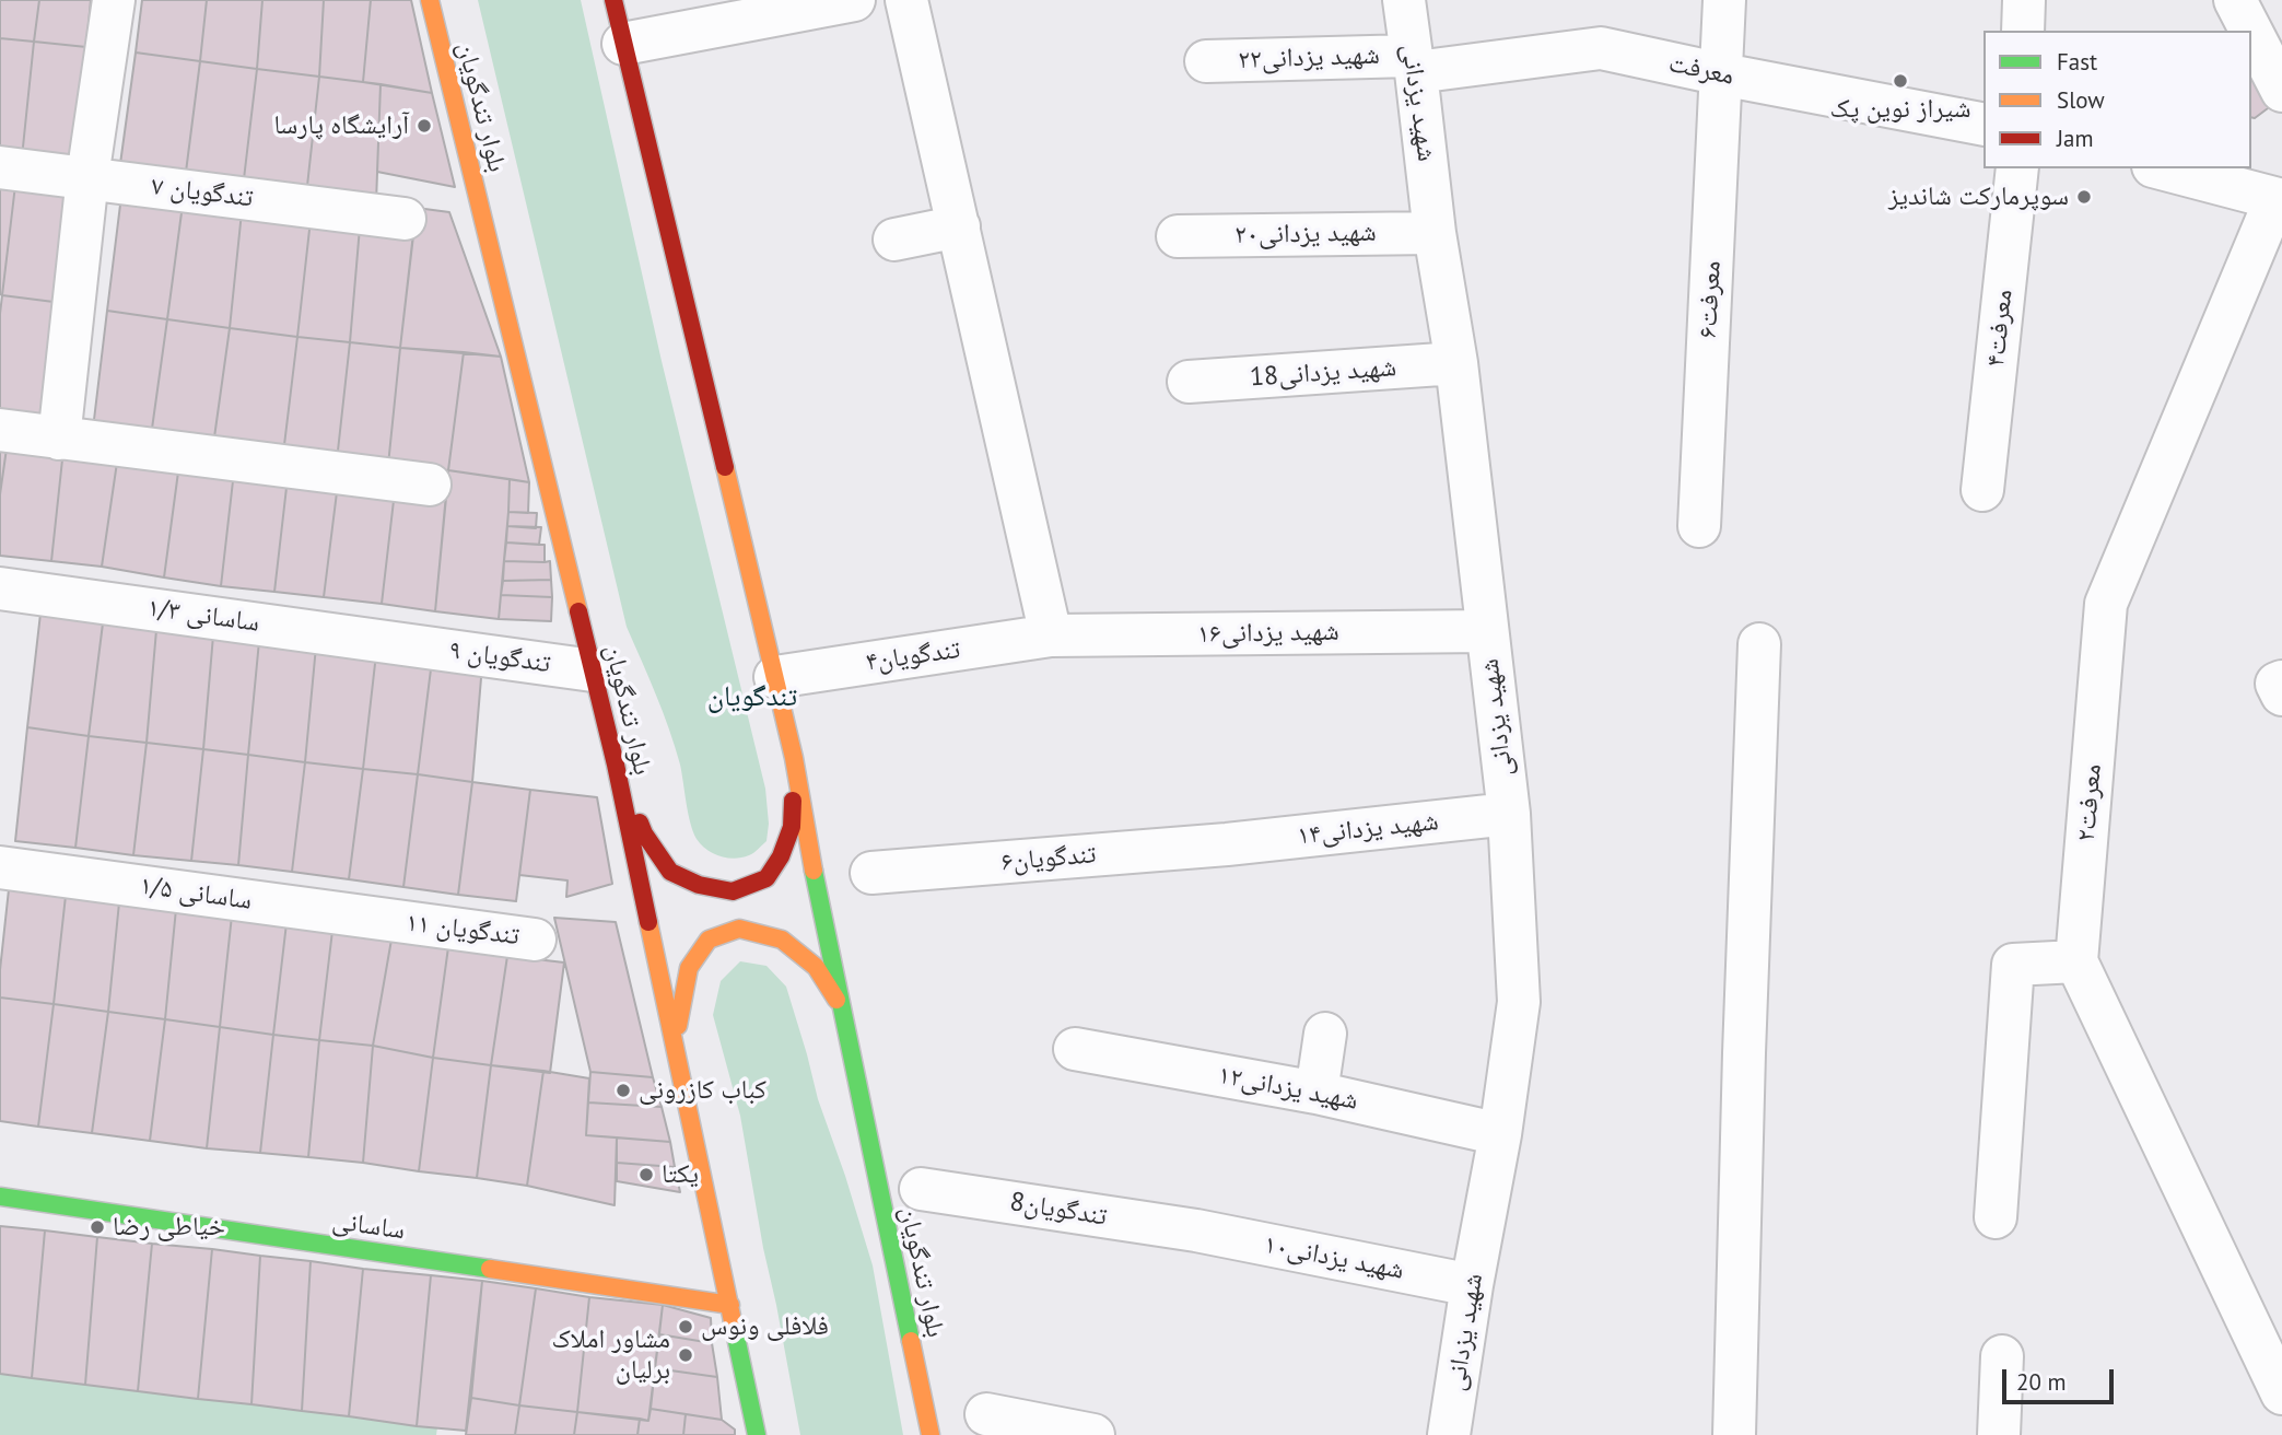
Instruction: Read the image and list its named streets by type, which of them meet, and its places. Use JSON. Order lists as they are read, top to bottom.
{
  "streets": {
    "street": [
      "شهید یزدانی۲۲",
      "معرفت",
      "شهید یزدانی",
      "بلوار تندگویان",
      "۷ تندگویان",
      "شهید یزدانی۲۰",
      "معرفت۶",
      "معرفت۴",
      "شهید یزدانی18",
      "۱/۳ ساسانی",
      "شهید یزدانی۱۶",
      "تندگویان۴",
      "۹ تندگویان",
      "معرفت۲",
      "شهید یزدانی۱۴",
      "۶تندگویان",
      "۱/۵ ساسانی",
      "۱۱ تندگویان",
      "شهید یزدانی۱۲",
      "8تندگویان",
      "ساسانی",
      "شهید یزدانی۱۰"
    ]
  },
  "crossings": [
    ["شهید یزدانی۲۲", "معرفت"],
    ["شهید یزدانی۲۲", "شهید یزدانی"],
    ["معرفت", "شهید یزدانی"],
    ["معرفت", "معرفت۶"],
    ["شهید یزدانی", "شهید یزدانی۲۰"],
    ["شهید یزدانی", "شهید یزدانی18"],
    ["شهید یزدانی", "شهید یزدانی۱۶"],
    ["شهید یزدانی", "شهید یزدانی۱۴"],
    ["شهید یزدانی", "شهید یزدانی۱۲"],
    ["شهید یزدانی", "شهید یزدانی۱۰"],
    ["بلوار تندگویان", "تندگویان۴"],
    ["بلوار تندگویان", "۹ تندگویان"],
    ["بلوار تندگویان", "ساسانی"],
    ["۱/۳ ساسانی", "۹ تندگویان"],
    ["شهید یزدانی۱۶", "تندگویان۴"],
    ["شهید یزدانی۱۴", "۶تندگویان"],
    ["۱/۵ ساسانی", "۱۱ تندگویان"],
    ["8تندگویان", "شهید یزدانی۱۰"]
  ],
  "districts": ["تندگویان"],
  "places": [
    "شیراز نوین پک",
    "آرایشگاه پارسا",
    "سوپرمارکت شاندیز",
    "کباب کازرونی",
    "یکتا",
    "خیاطی رضا",
    "فلافلی ونوس",
    "مشاور املاک برلیان"
  ],
  "legend": ["Fast", "Slow", "Jam"],
  "scale_bar": "20 m"
}
